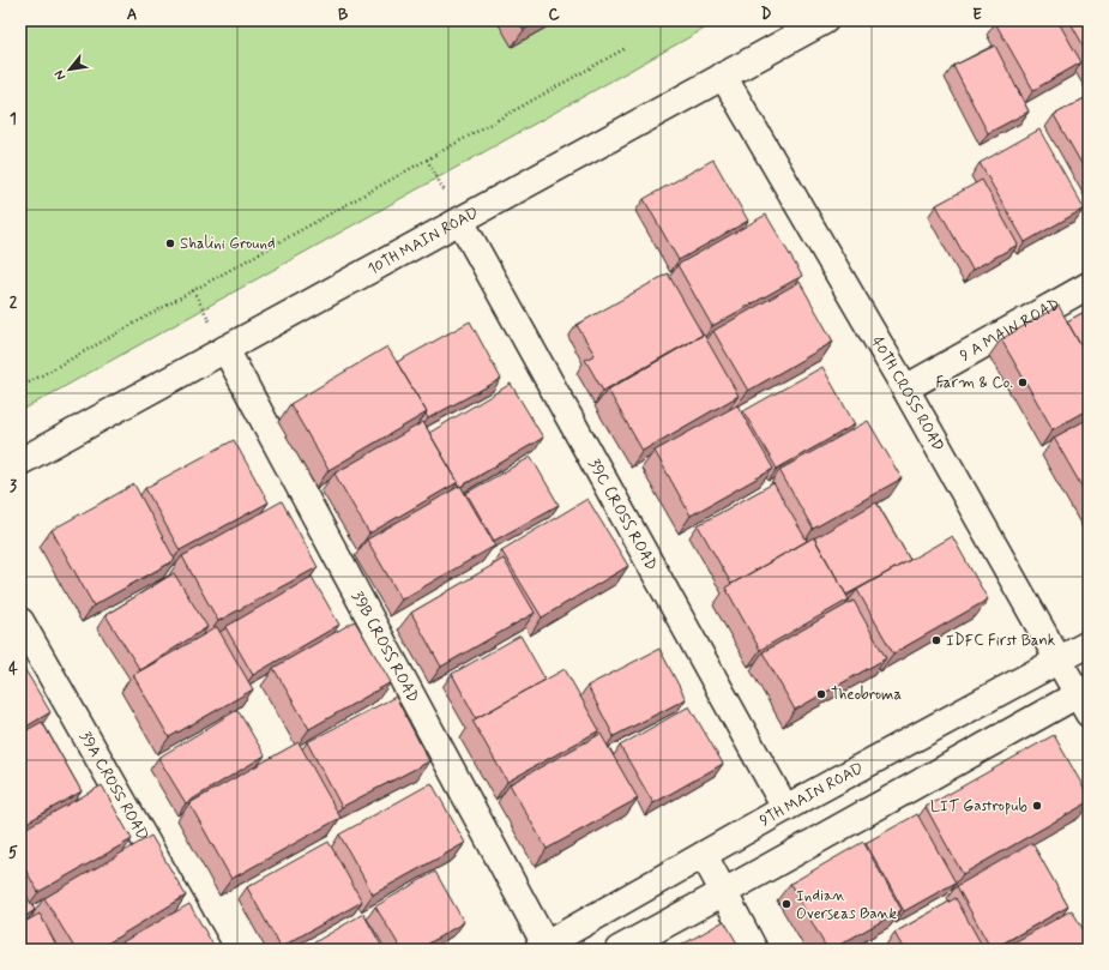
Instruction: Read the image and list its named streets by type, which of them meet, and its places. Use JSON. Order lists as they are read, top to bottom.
{
  "streets": {
    "street": [
      "10TH MAIN ROAD",
      "9 A MAIN ROAD",
      "40TH CROSS ROAD",
      "39C CROSS ROAD",
      "39B CROSS ROAD",
      "39A CROSS ROAD",
      "9TH MAIN ROAD"
    ]
  },
  "crossings": [
    ["10TH MAIN ROAD", "40TH CROSS ROAD"],
    ["10TH MAIN ROAD", "39C CROSS ROAD"],
    ["10TH MAIN ROAD", "39B CROSS ROAD"],
    ["9 A MAIN ROAD", "40TH CROSS ROAD"],
    ["40TH CROSS ROAD", "9TH MAIN ROAD"],
    ["39C CROSS ROAD", "9TH MAIN ROAD"],
    ["39B CROSS ROAD", "9TH MAIN ROAD"]
  ],
  "places": [
    "Shalini Ground",
    "Farm & Co.",
    "IDFC First Bank",
    "Theobroma",
    "LIT Gastropub",
    "Indian Overseas Bank"
  ],
  "north": "bottom left",
  "grid": {
    "columns": [
      "A",
      "B",
      "C",
      "D",
      "E"
    ],
    "rows": [
      "1",
      "2",
      "3",
      "4",
      "5"
    ]
  }
}
